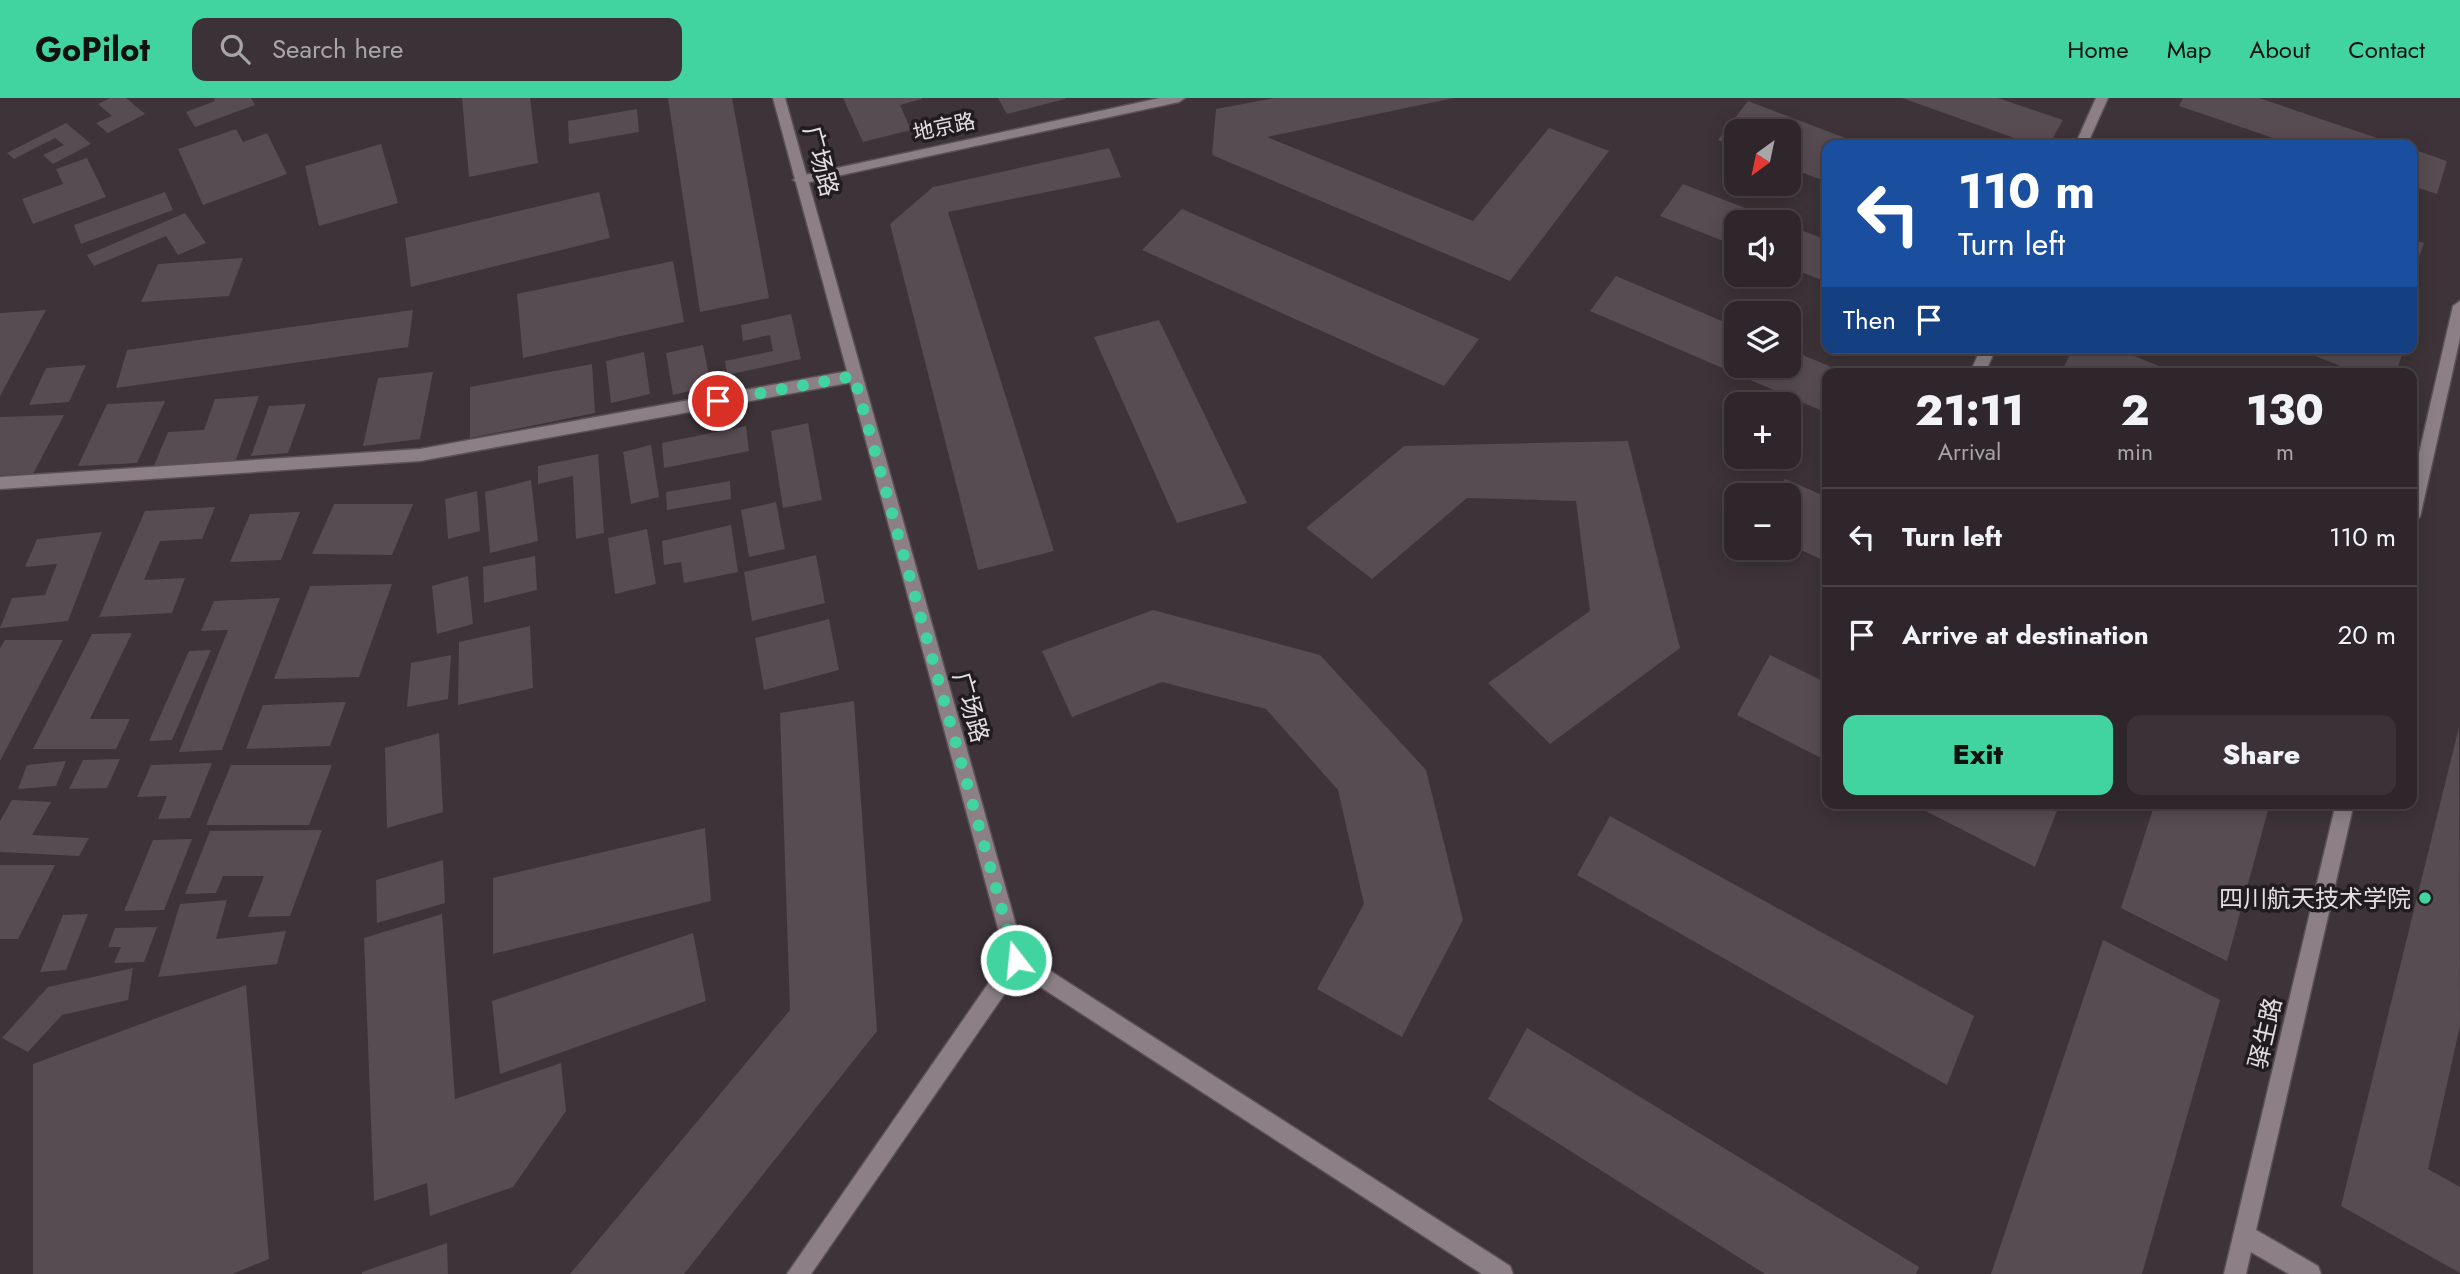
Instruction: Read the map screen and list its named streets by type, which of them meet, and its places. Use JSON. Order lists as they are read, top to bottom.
{
  "streets": {
    "street": ["地京路", "广场路", "驿生路"]
  },
  "crossings": [
    ["地京路", "广场路"]
  ],
  "places": ["四川航天技术学院"],
  "north": "bottom left",
  "page": {
    "header": "GoPilot",
    "search": "Search here",
    "nav": [
      "Home",
      "Map",
      "About",
      "Contact"
    ],
    "map_buttons": ["+", "−"],
    "turn": ["110 m", "Turn left"],
    "then": "Then",
    "eta": [
      "21:11",
      "Arrival",
      "2",
      "min",
      "130",
      "m"
    ],
    "list": [
      {
        "name": "Turn left",
        "value": "110 m"
      },
      {
        "name": "Arrive at destination",
        "value": "20 m"
      }
    ],
    "buttons": ["Exit", "Share"]
  }
}
